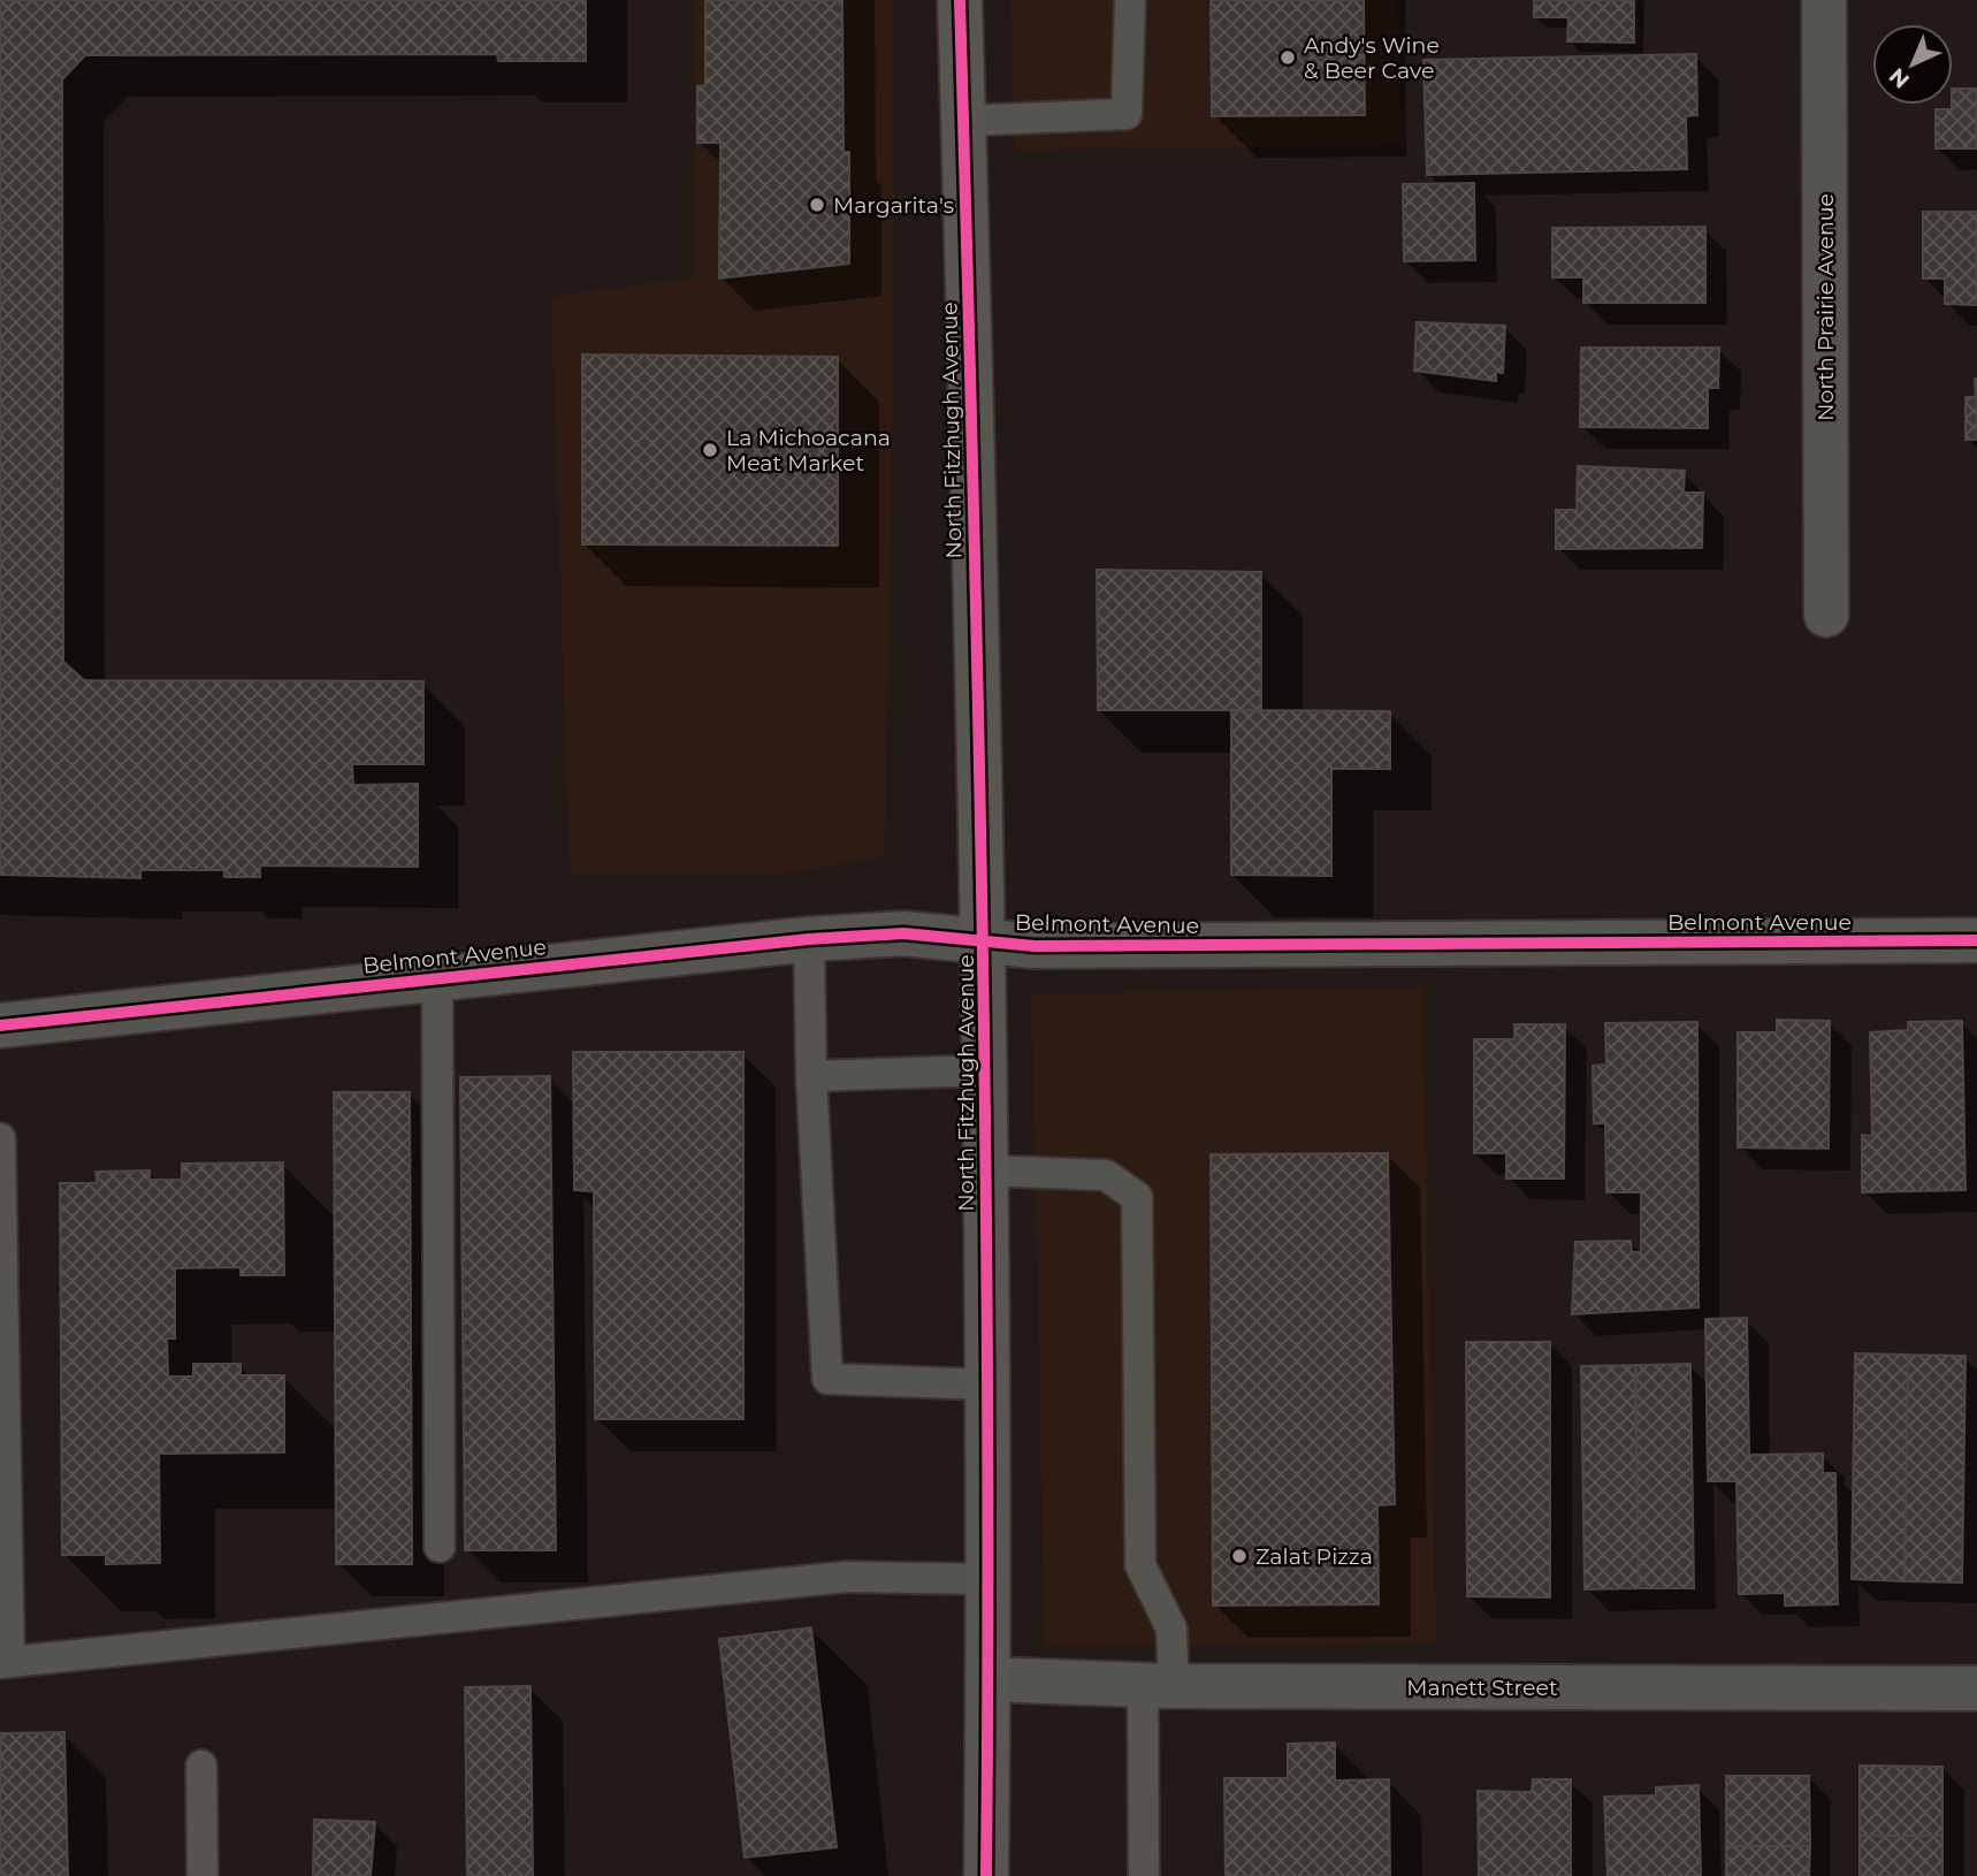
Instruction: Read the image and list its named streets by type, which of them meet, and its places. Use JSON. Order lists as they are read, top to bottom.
{
  "streets": {
    "street": [
      "North Prairie Avenue",
      "North Fitzhugh Avenue",
      "Belmont Avenue",
      "Manett Street"
    ]
  },
  "crossings": [
    ["North Fitzhugh Avenue", "Belmont Avenue"],
    ["North Fitzhugh Avenue", "Manett Street"]
  ],
  "places": [
    "Andy's Wine & Beer Cave",
    "Margarita's",
    "La Michoacana Meat Market",
    "Zalat Pizza"
  ],
  "north": "bottom left"
}
